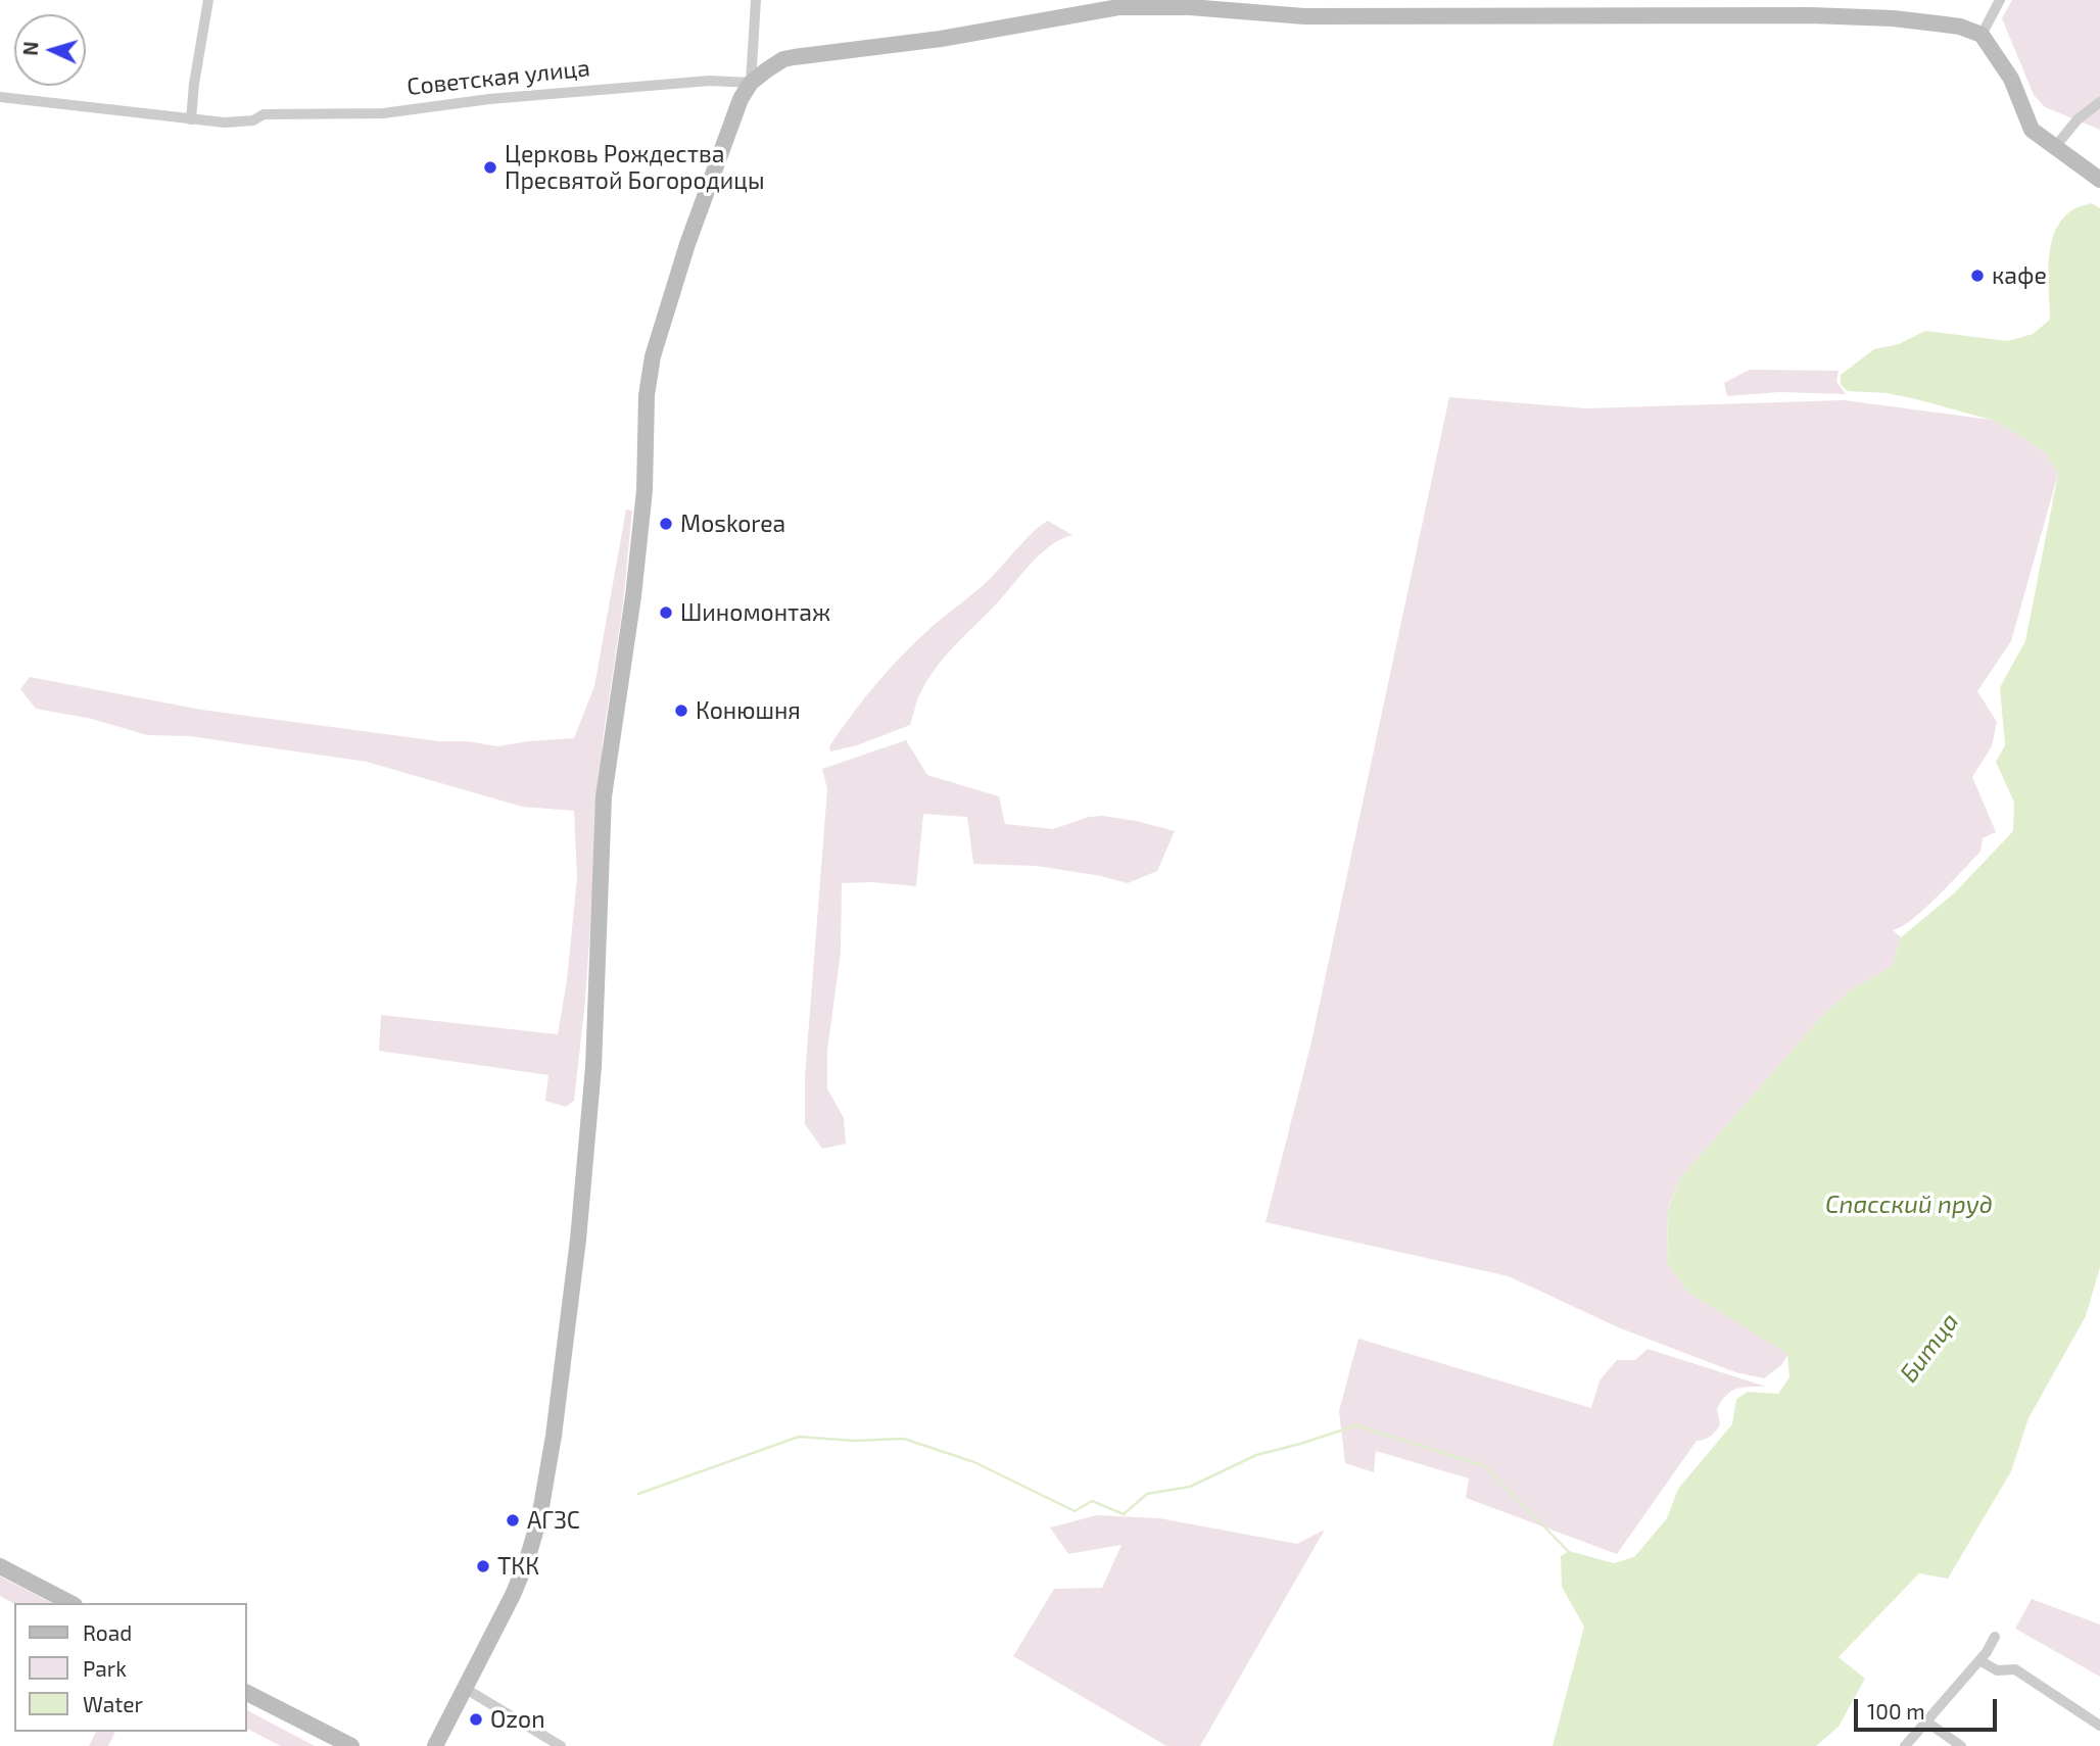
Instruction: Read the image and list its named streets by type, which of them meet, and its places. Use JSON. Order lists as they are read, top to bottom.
{
  "streets": {
    "street": ["Советская улица"]
  },
  "water": ["Спасский пруд", "Битца"],
  "places": [
    "Церковь Рождества Пресвятой Богородицы",
    "кафе",
    "Moskorea",
    "Шиномонтаж",
    "Конюшня",
    "АГЗС",
    "ТКК",
    "Ozon"
  ],
  "legend": ["Road", "Park", "Water"],
  "scale_bar": "100 m",
  "north": "left"
}
